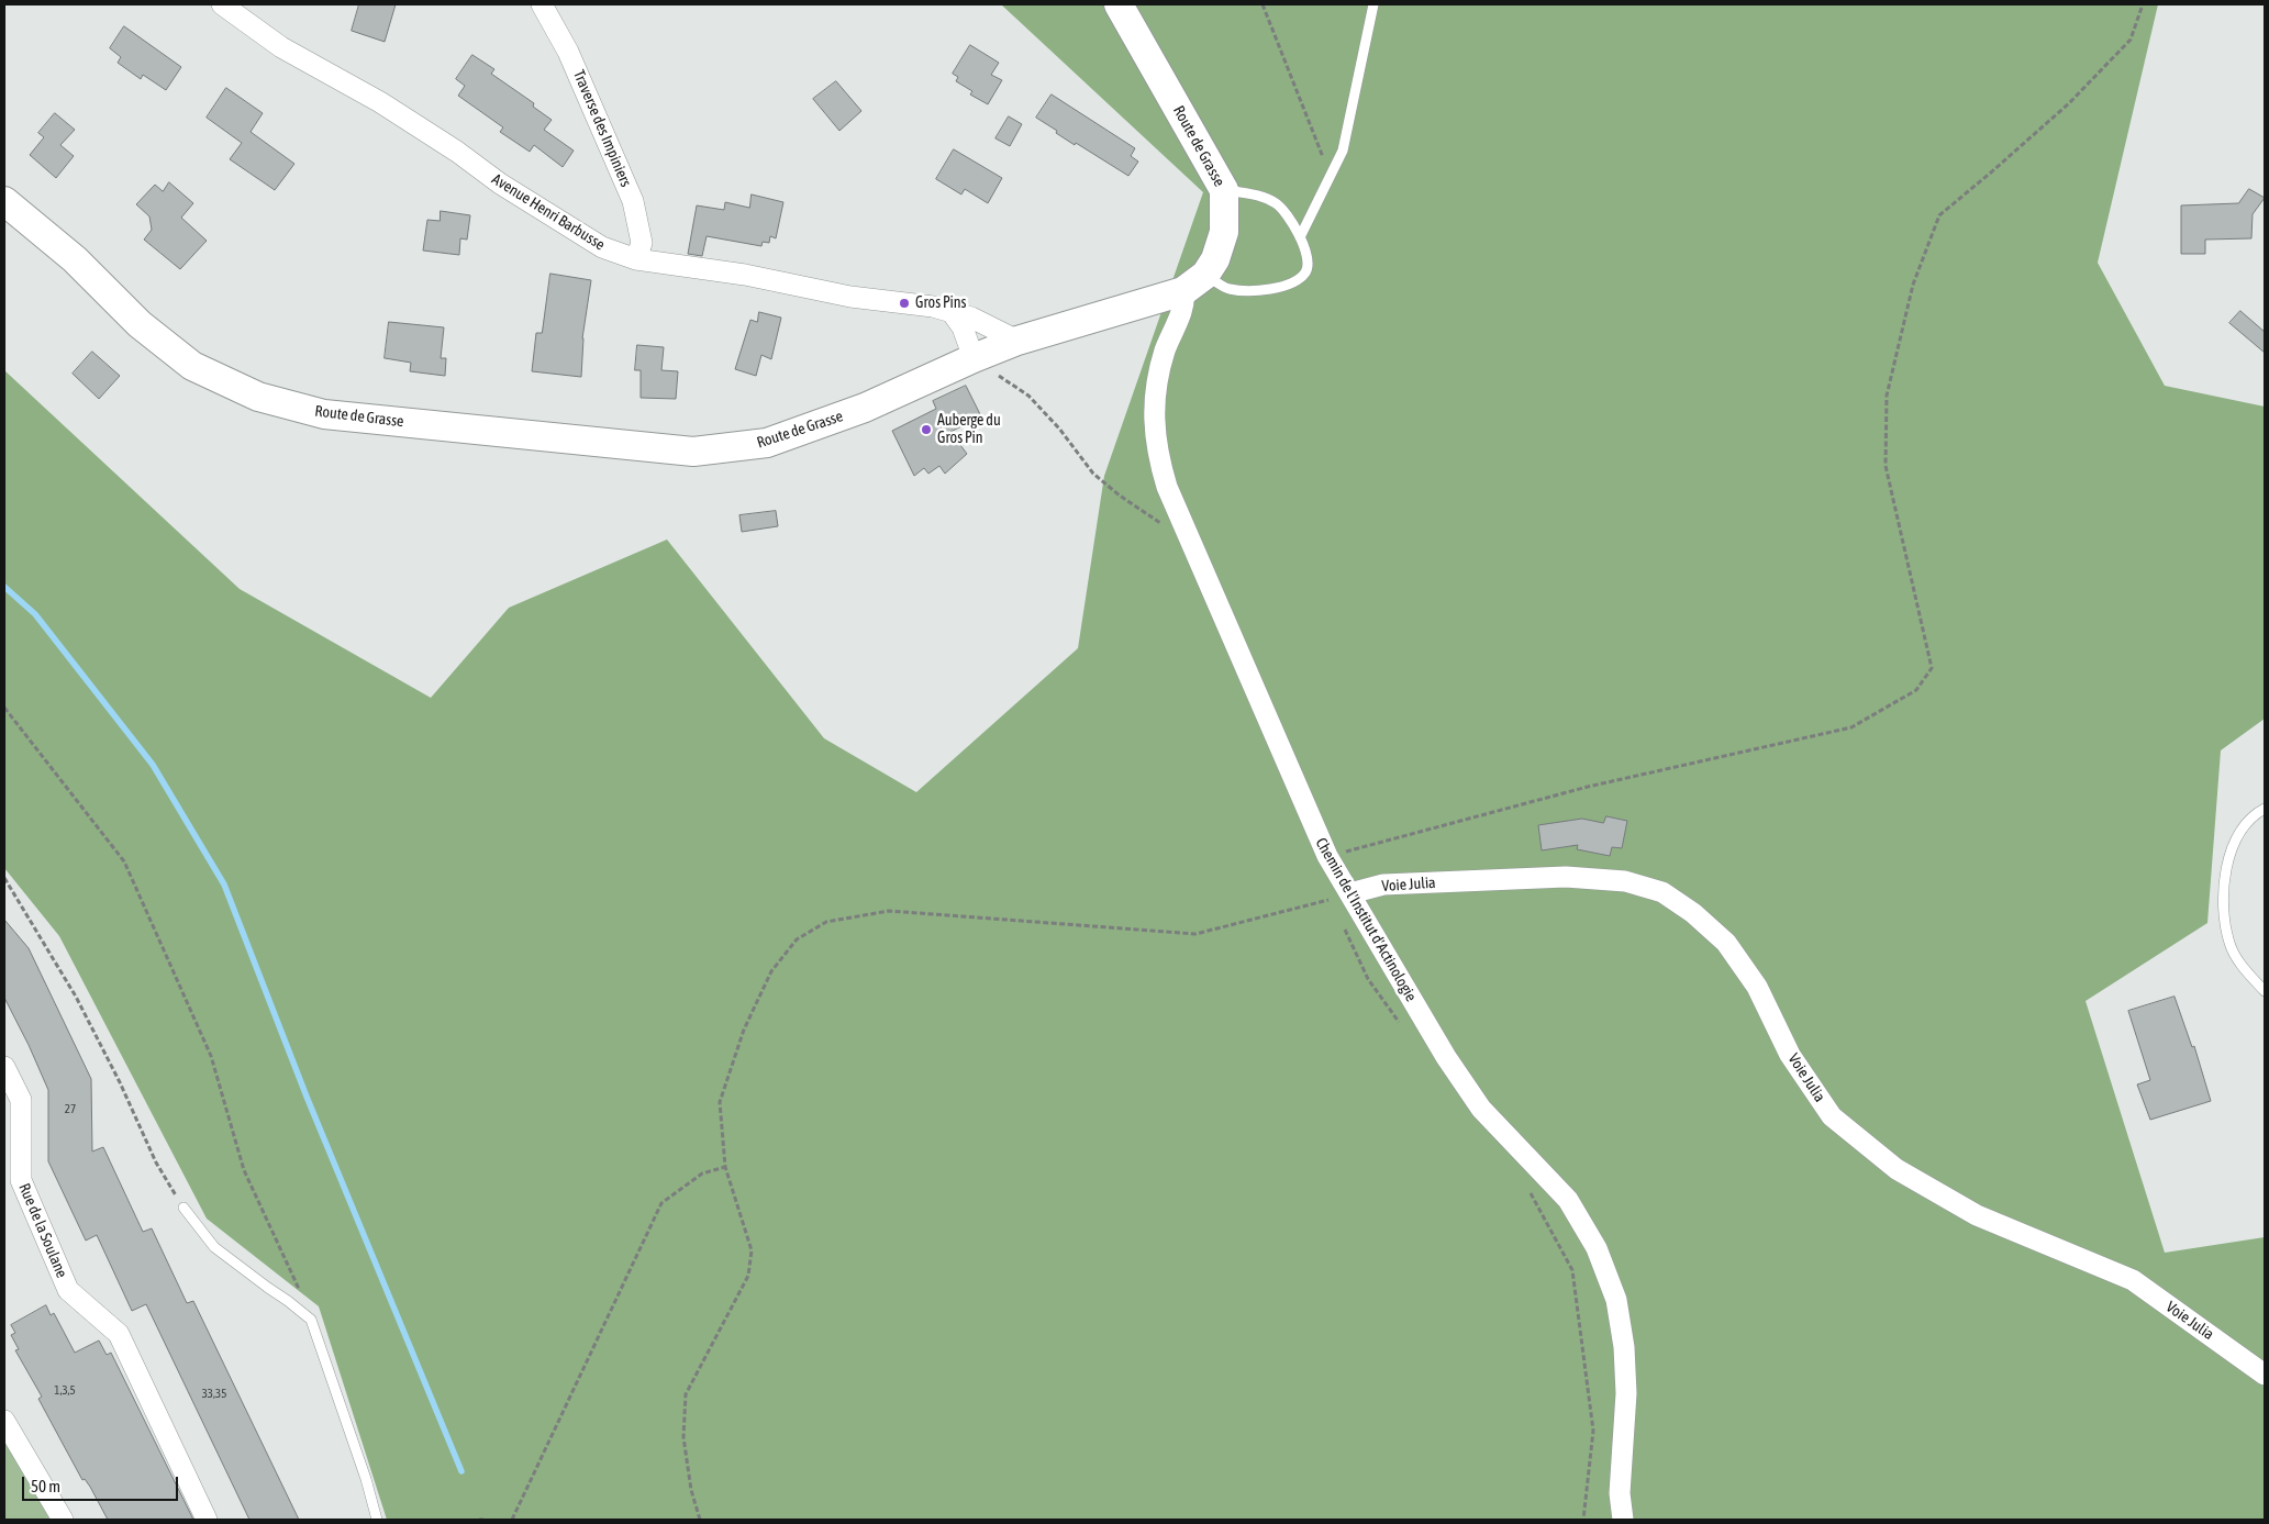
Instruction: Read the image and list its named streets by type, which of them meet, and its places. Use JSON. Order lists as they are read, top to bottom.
{
  "streets": {
    "main road": ["Route de Grasse"],
    "street": [
      "Traverse des Impiniers",
      "Avenue Henri Barbusse",
      "Voie Julia",
      "Chemin de l'Institut d'Actinologie",
      "Rue de la Soulane"
    ]
  },
  "crossings": [
    ["Traverse des Impiniers", "Avenue Henri Barbusse"],
    ["Route de Grasse", "Avenue Henri Barbusse"],
    ["Route de Grasse", "Chemin de l'Institut d'Actinologie"],
    ["Voie Julia", "Chemin de l'Institut d'Actinologie"]
  ],
  "places": ["Gros Pins", "Auberge du Gros Pin"],
  "house_numbers": ["27", "1,3,5", "33,35"],
  "scale_bar": "50 m"
}
